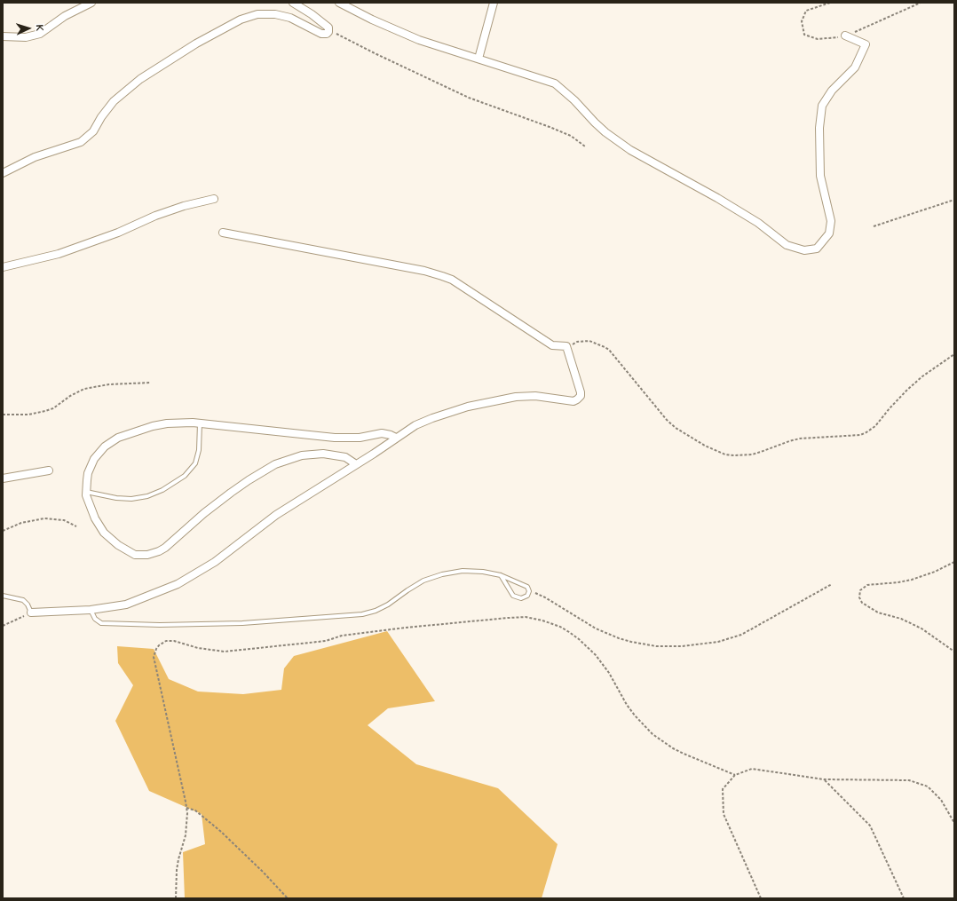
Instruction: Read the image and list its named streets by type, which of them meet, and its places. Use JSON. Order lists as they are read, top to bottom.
{
  "north": "right"
}
